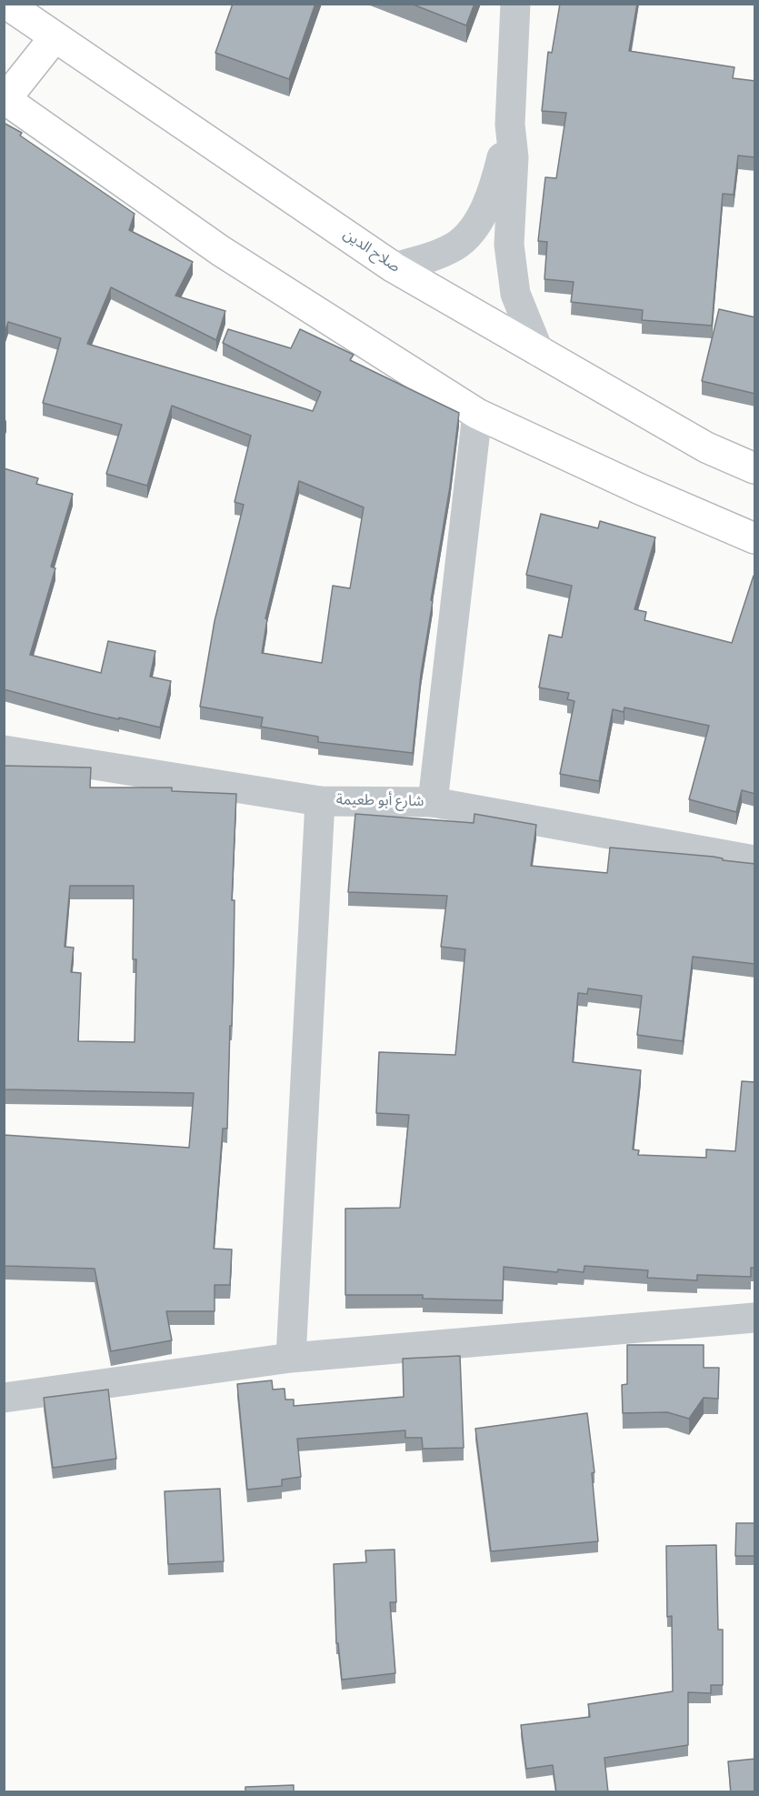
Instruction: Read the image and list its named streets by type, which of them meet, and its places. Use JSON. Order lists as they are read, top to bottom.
{
  "streets": {
    "highway": ["صلاح الدين"],
    "street": ["شارع أبو طعيمة"]
  }
}
